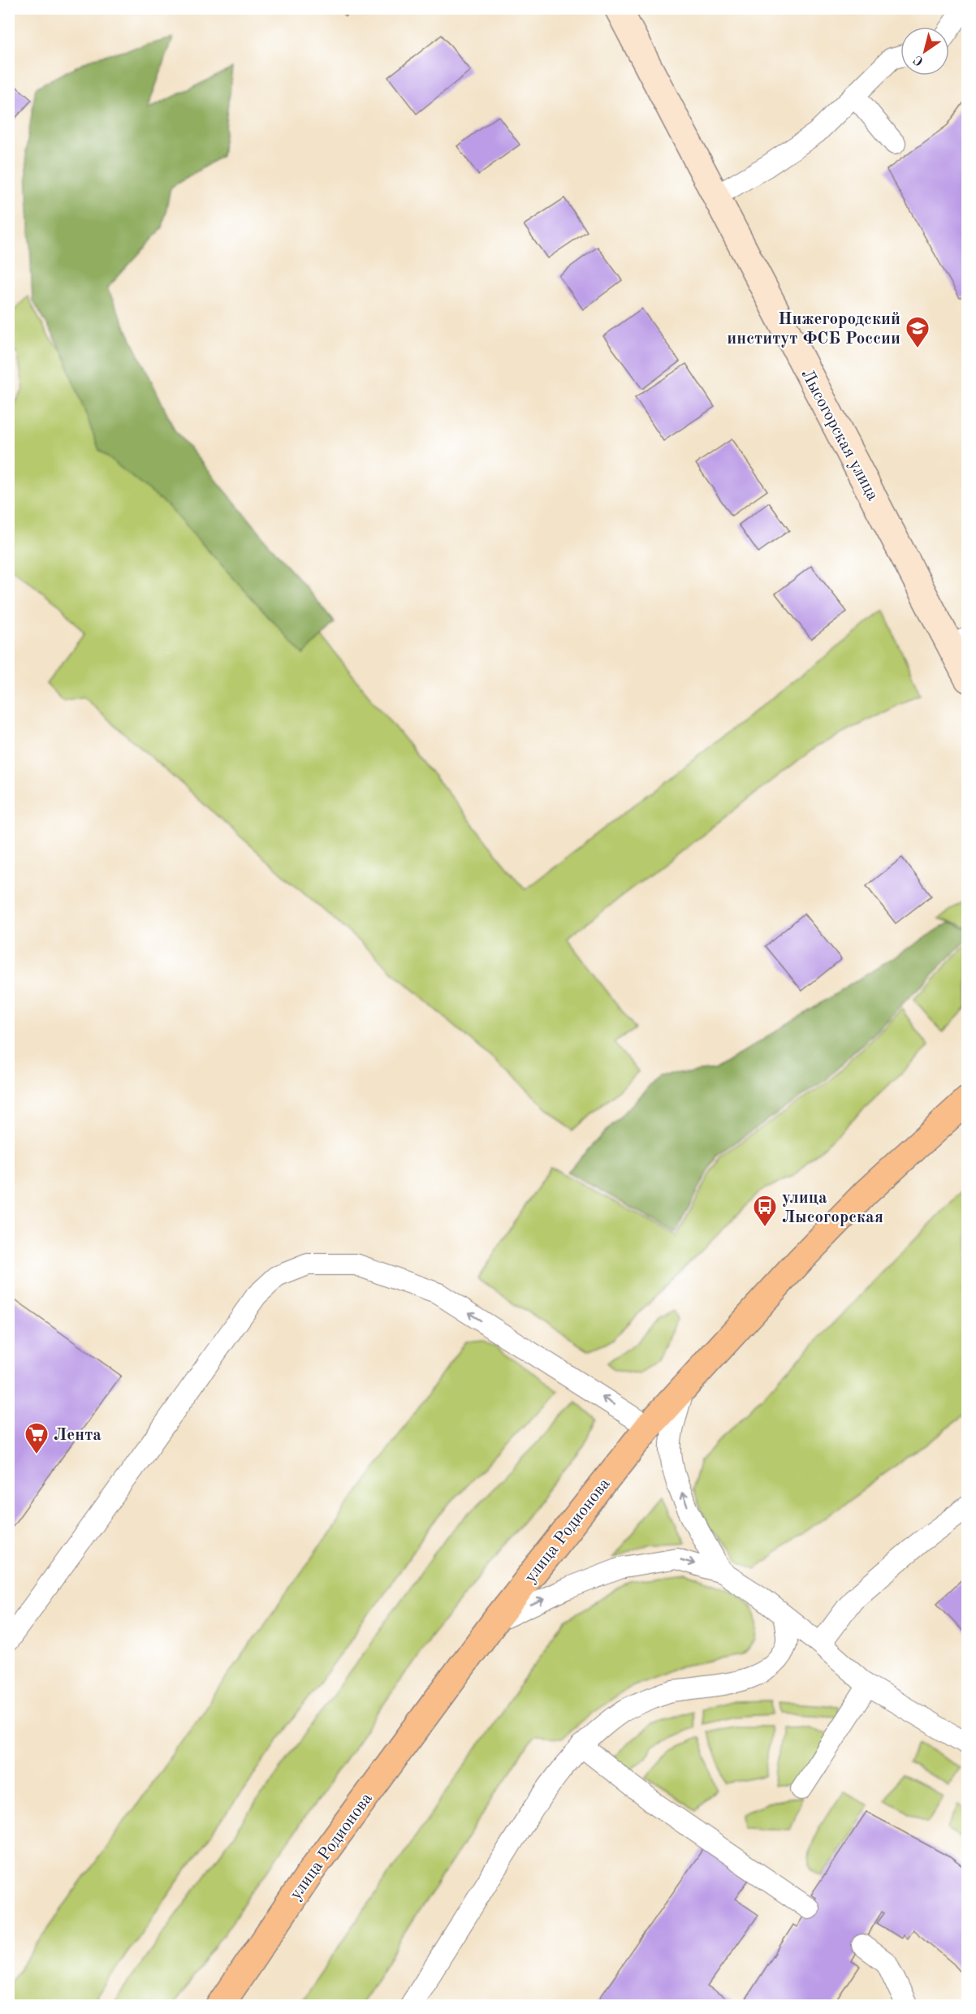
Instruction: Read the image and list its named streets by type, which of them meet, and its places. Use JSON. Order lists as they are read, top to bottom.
{
  "streets": {
    "main road": ["улица Родионова"],
    "street": ["Лысогорская улица"]
  },
  "places": {
    "school or university": ["Нижегородский институт ФСБ России"],
    "bus stop": ["улица Лысогорская"],
    "supermarket": ["Лента"]
  },
  "north": "bottom left"
}
